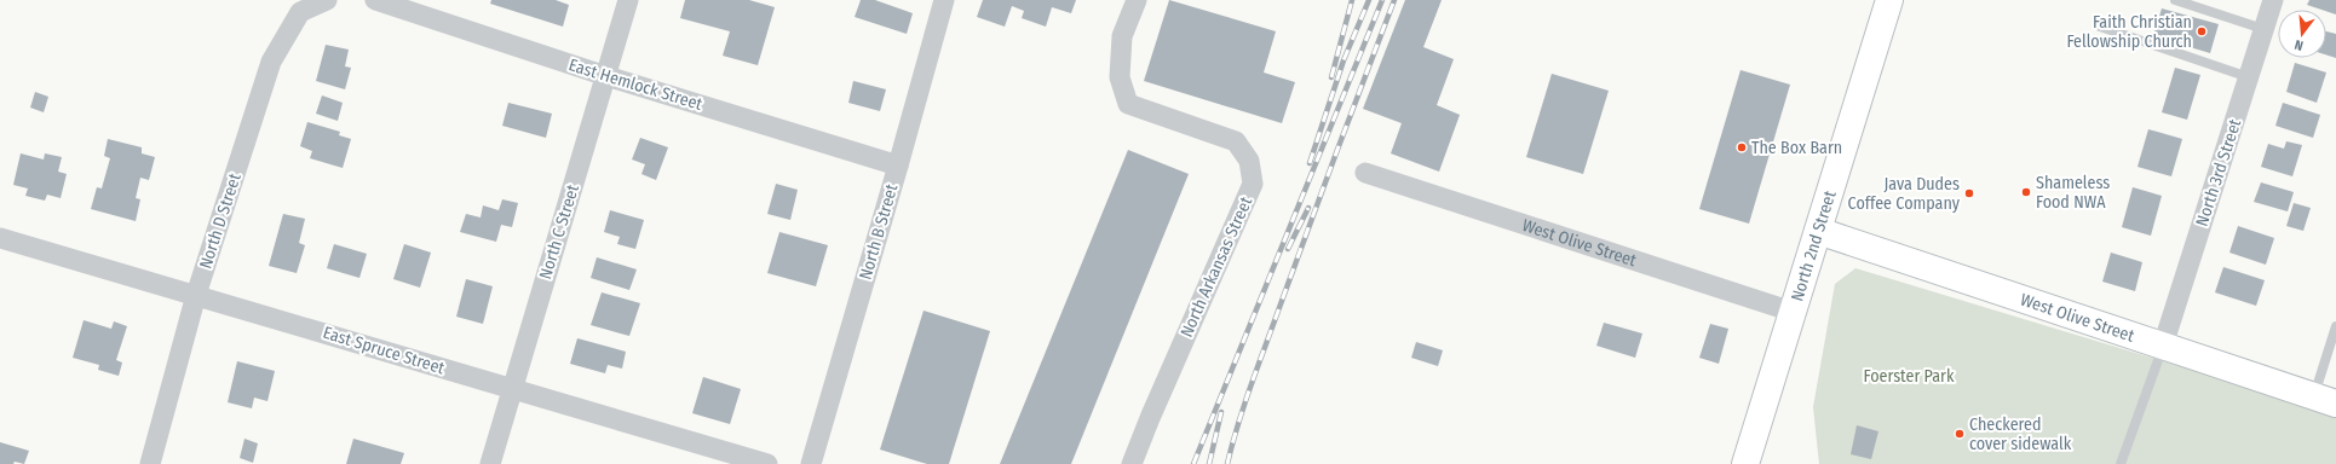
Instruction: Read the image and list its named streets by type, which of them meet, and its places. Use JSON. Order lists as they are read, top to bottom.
{
  "streets": {
    "main road": ["West Olive Street", "North 2nd Street"],
    "street": [
      "East Hemlock Street",
      "North 3rd Street",
      "North D Street",
      "North C Street",
      "North B Street",
      "North Arkansas Street",
      "East Spruce Street"
    ]
  },
  "crossings": [
    ["East Hemlock Street", "North C Street"],
    ["East Hemlock Street", "North B Street"],
    ["North 3rd Street", "West Olive Street"],
    ["North D Street", "East Spruce Street"],
    ["North C Street", "East Spruce Street"],
    ["West Olive Street", "North 2nd Street"]
  ],
  "parks": ["Foerster Park"],
  "places": [
    "Faith Christian Fellowship Church",
    "The Box Barn",
    "Shameless Food NWA",
    "Java Dudes Coffee Company",
    "Checkered cover sidewalk"
  ],
  "north": "bottom"
}
